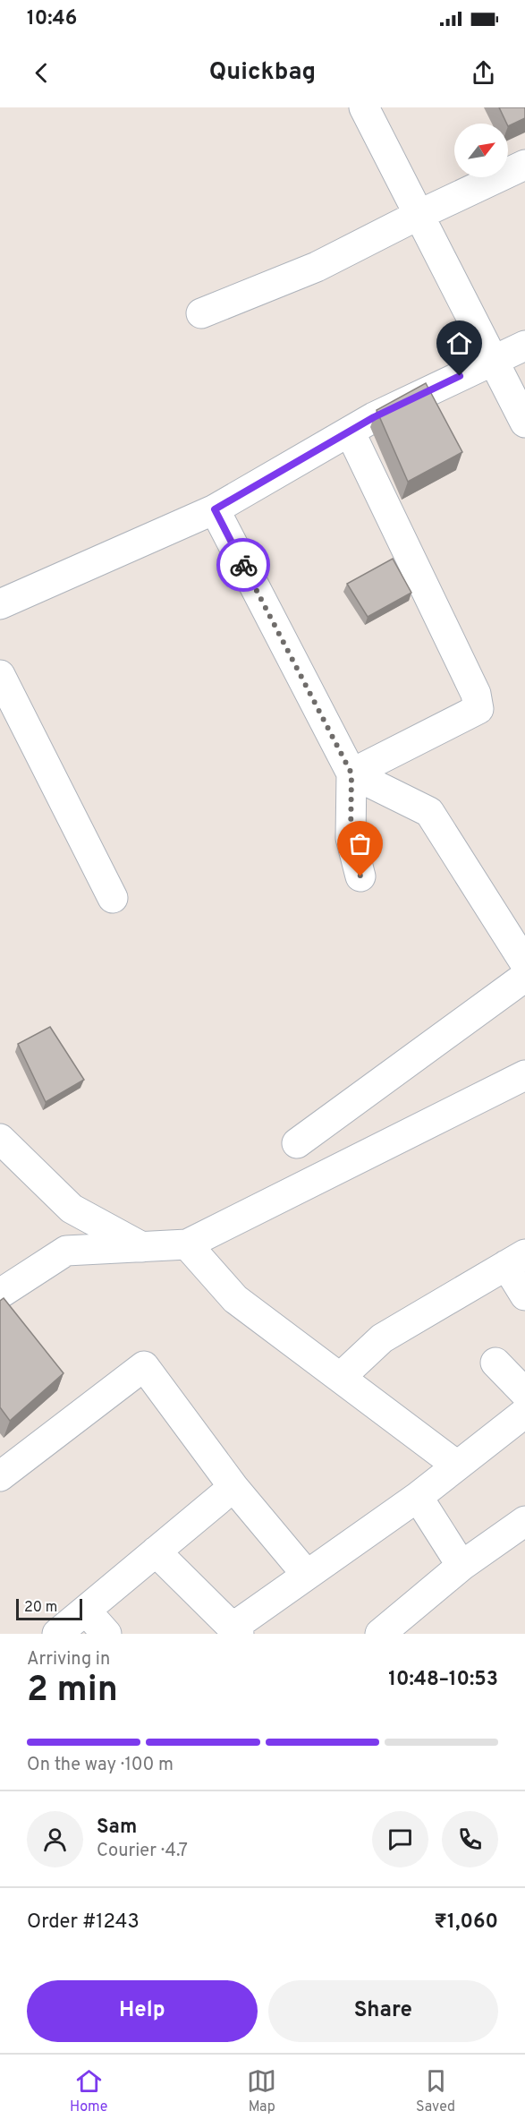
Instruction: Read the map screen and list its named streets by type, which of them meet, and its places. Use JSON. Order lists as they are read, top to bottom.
{
  "scale_bar": "20 m",
  "north": "top right",
  "page": {
    "status": "10:46",
    "header": "Quickbag",
    "scale": "20 m",
    "heading": ["2 min", "Arriving in", "10:48–10:53"],
    "panel": [
      "Sam",
      "Courier · 4.7",
      "Order #1243",
      "₹1,060"
    ],
    "bar": "On the way · 100 m",
    "buttons": ["Help", "Share"],
    "tabs": ["Home", "Map", "Saved"]
  }
}
